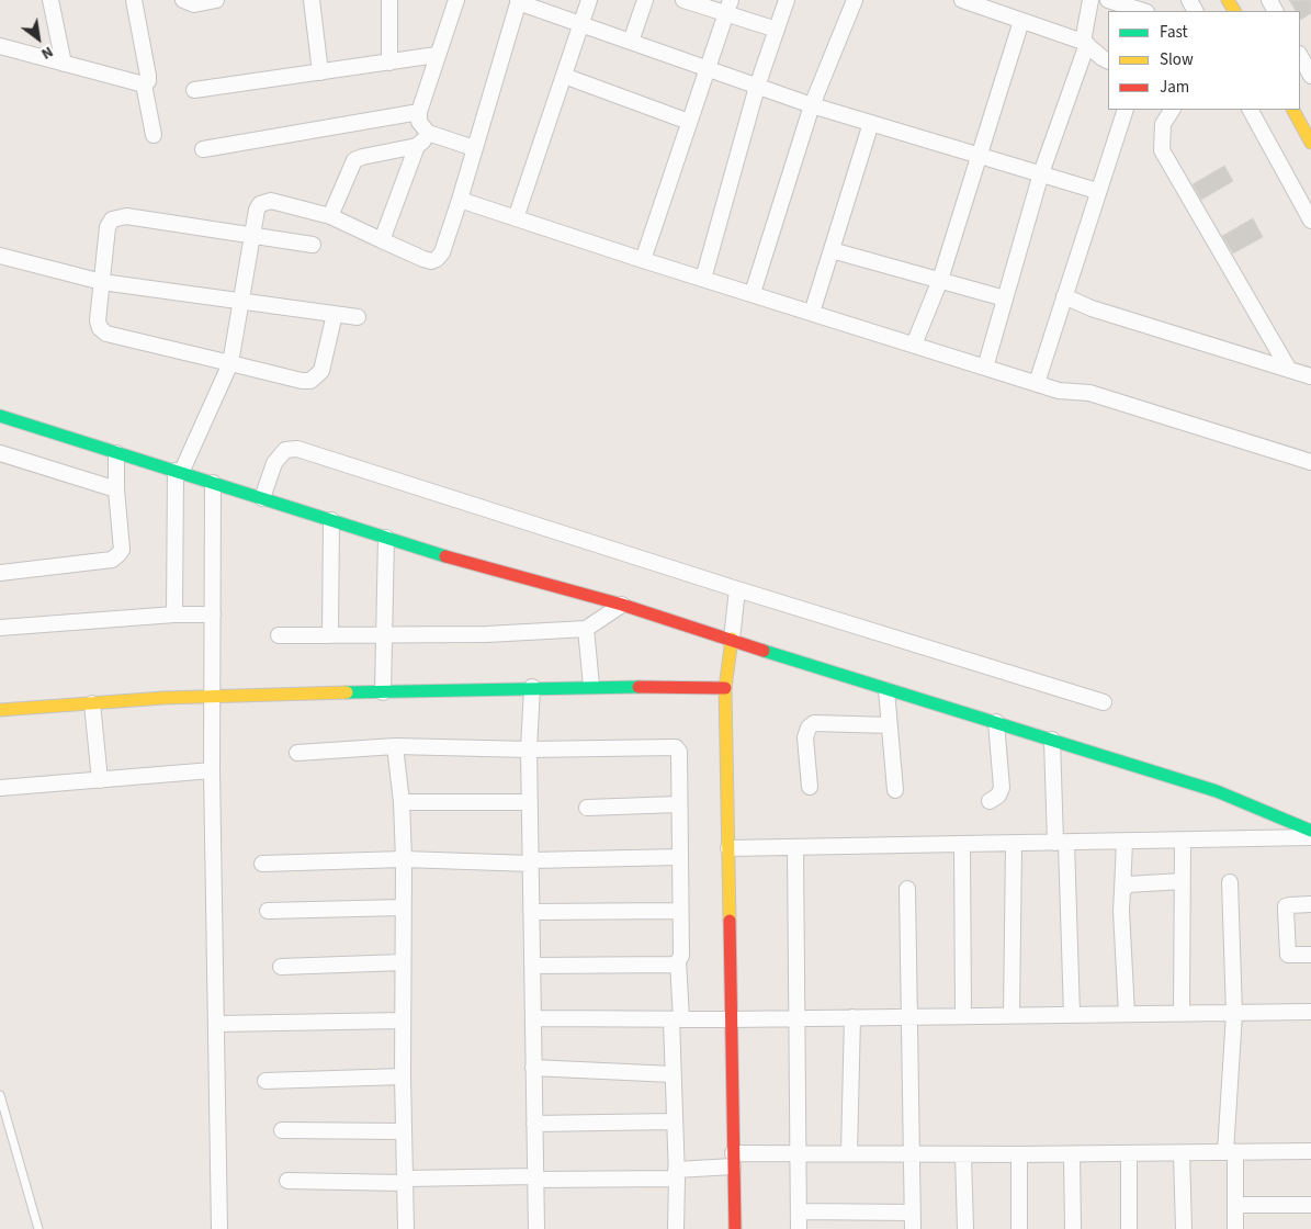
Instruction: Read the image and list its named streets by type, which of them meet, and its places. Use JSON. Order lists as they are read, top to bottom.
{
  "legend": ["Fast", "Slow", "Jam"],
  "north": "bottom right"
}
